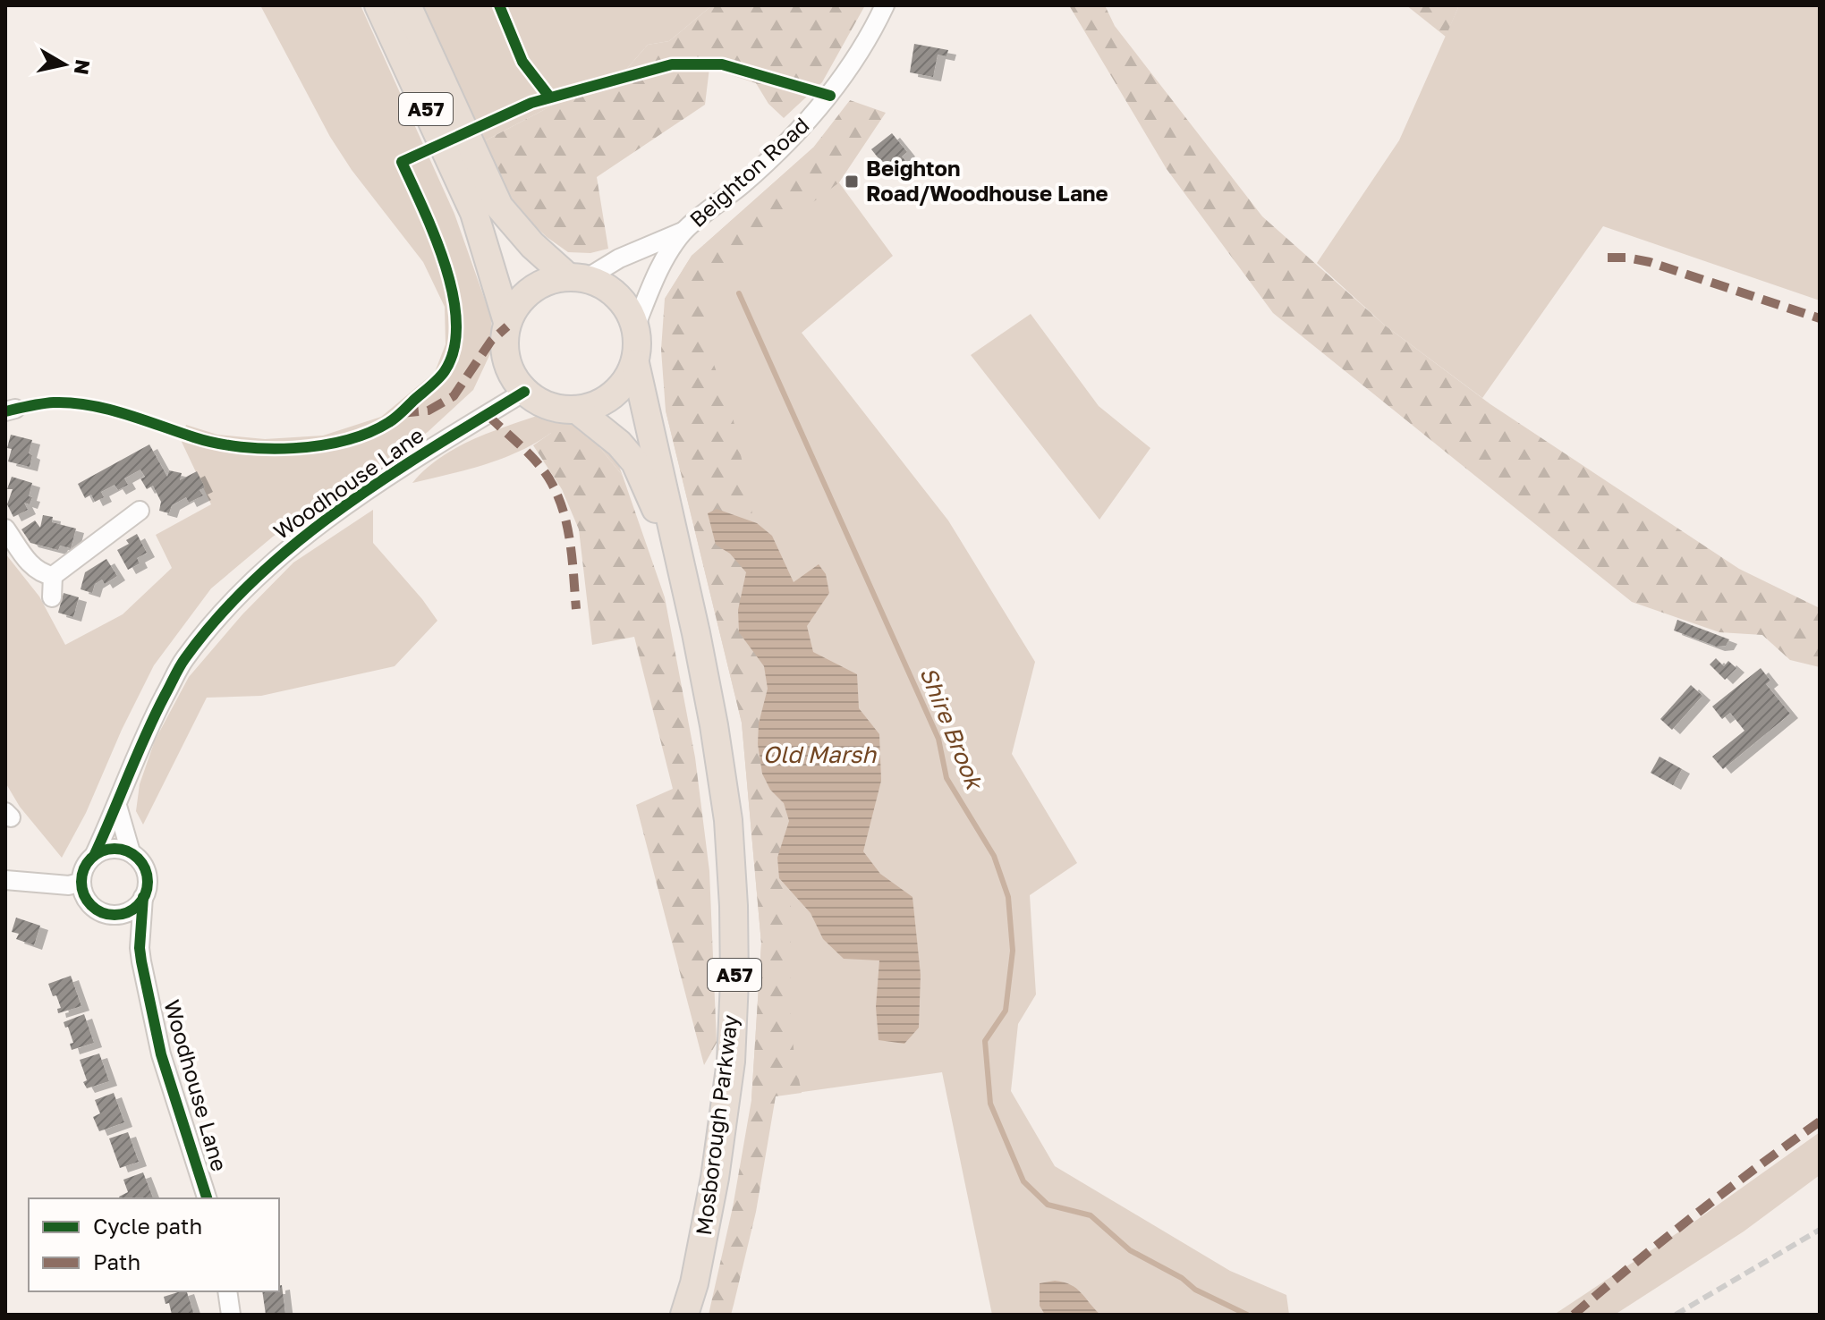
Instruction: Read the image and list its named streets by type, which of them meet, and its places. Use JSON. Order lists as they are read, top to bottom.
{
  "streets": {
    "highway": ["A57", "Mosborough Parkway"],
    "street": ["Beighton Road", "Woodhouse Lane"]
  },
  "crossings": [
    ["A57", "Beighton Road"],
    ["A57", "Woodhouse Lane"],
    ["A57", "Mosborough Parkway"],
    ["Beighton Road", "Woodhouse Lane"],
    ["Beighton Road", "Mosborough Parkway"],
    ["Woodhouse Lane", "Mosborough Parkway"]
  ],
  "water": ["Shire Brook", "Old Marsh"],
  "places": {
    "transit": ["Beighton Road/Woodhouse Lane"]
  },
  "legend": ["Cycle path", "Path"],
  "north": "right"
}
